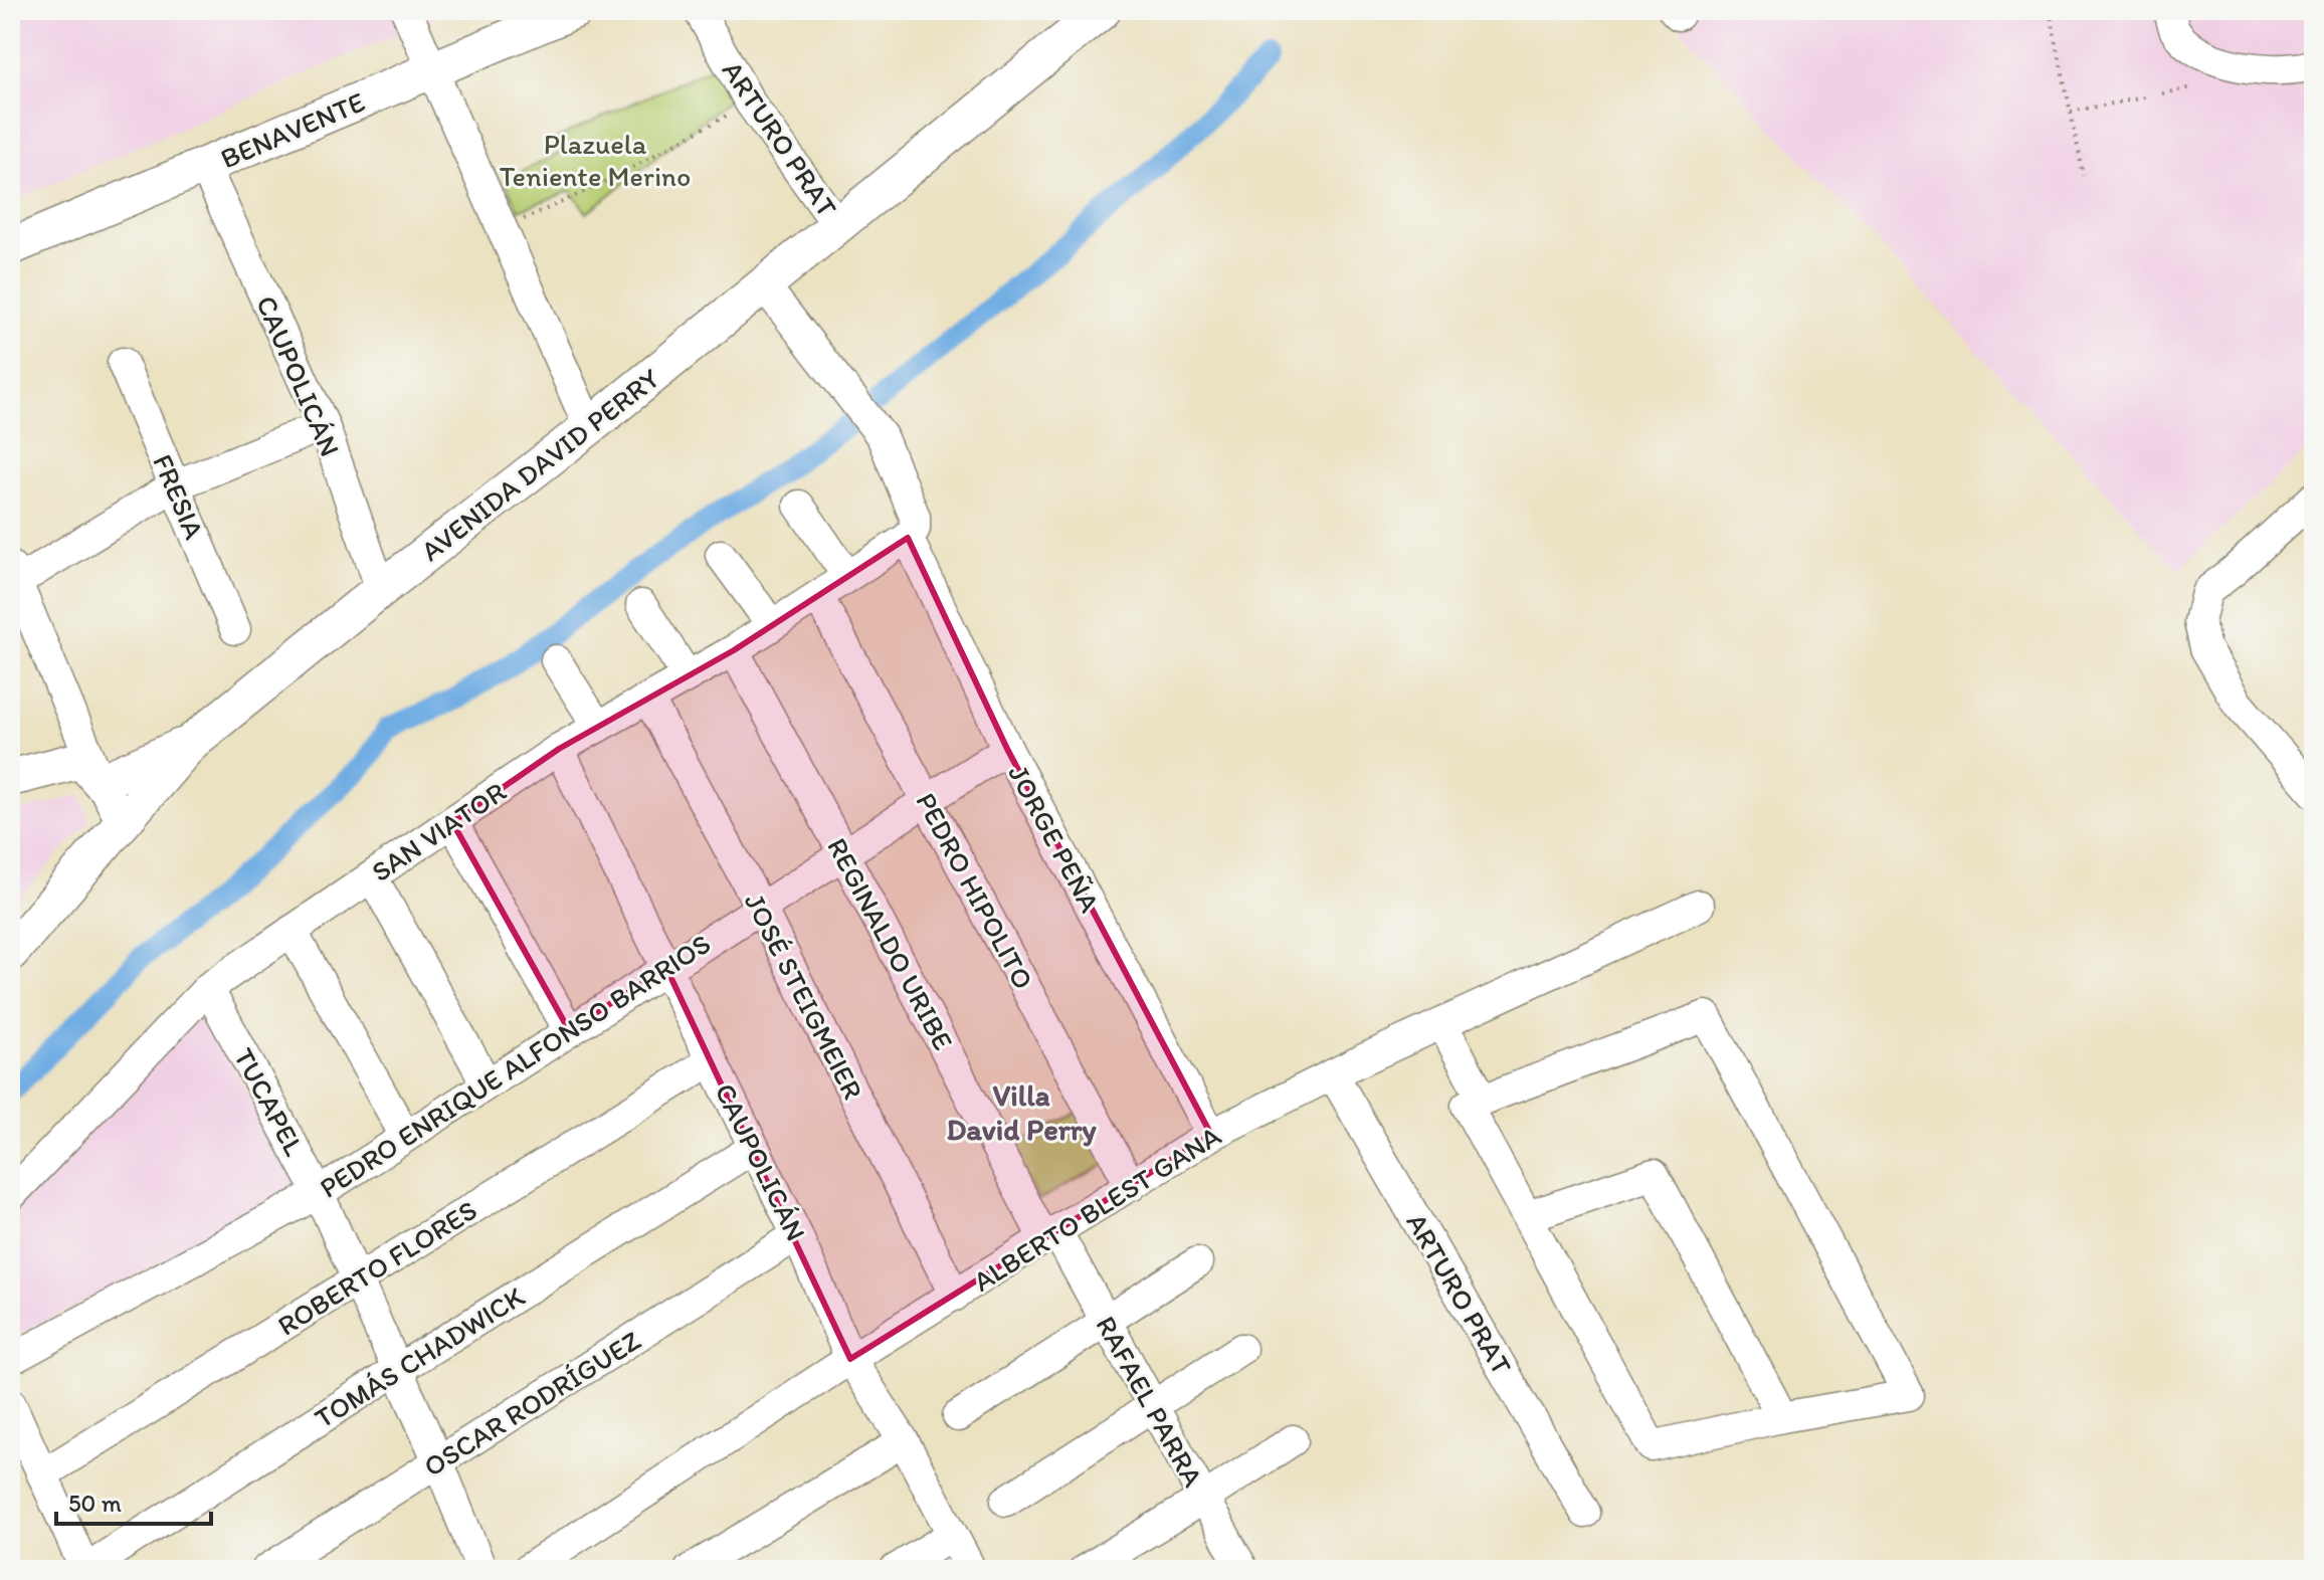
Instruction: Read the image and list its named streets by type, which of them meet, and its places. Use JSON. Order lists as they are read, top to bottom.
{
  "streets": {
    "main road": ["BENAVENTE", "AVENIDA DAVID PERRY"],
    "street": [
      "ARTURO PRAT",
      "CAUPOLICÁN",
      "FRESIA",
      "SAN VIATOR",
      "JORGE PEÑA",
      "PEDRO HIPOLITO",
      "REGINALDO URIBE",
      "JOSÉ STEIGMEIER",
      "PEDRO ENRIQUE ALFONSO BARRIOS",
      "TUCAPEL",
      "ALBERTO BLEST GANA",
      "ROBERTO FLORES",
      "TOMÁS CHADWICK",
      "RAFAEL PARRA",
      "OSCAR RODRÍGUEZ"
    ]
  },
  "crossings": [
    ["BENAVENTE", "CAUPOLICÁN"],
    ["ARTURO PRAT", "AVENIDA DAVID PERRY"],
    ["ARTURO PRAT", "ALBERTO BLEST GANA"],
    ["CAUPOLICÁN", "AVENIDA DAVID PERRY"],
    ["CAUPOLICÁN", "SAN VIATOR"],
    ["CAUPOLICÁN", "PEDRO ENRIQUE ALFONSO BARRIOS"],
    ["CAUPOLICÁN", "ALBERTO BLEST GANA"],
    ["CAUPOLICÁN", "ROBERTO FLORES"],
    ["CAUPOLICÁN", "TOMÁS CHADWICK"],
    ["CAUPOLICÁN", "OSCAR RODRÍGUEZ"],
    ["AVENIDA DAVID PERRY", "JORGE PEÑA"],
    ["SAN VIATOR", "JORGE PEÑA"],
    ["SAN VIATOR", "PEDRO HIPOLITO"],
    ["SAN VIATOR", "REGINALDO URIBE"],
    ["SAN VIATOR", "JOSÉ STEIGMEIER"],
    ["SAN VIATOR", "TUCAPEL"],
    ["JORGE PEÑA", "PEDRO ENRIQUE ALFONSO BARRIOS"],
    ["JORGE PEÑA", "ALBERTO BLEST GANA"],
    ["PEDRO HIPOLITO", "PEDRO ENRIQUE ALFONSO BARRIOS"],
    ["PEDRO HIPOLITO", "ALBERTO BLEST GANA"],
    ["REGINALDO URIBE", "PEDRO ENRIQUE ALFONSO BARRIOS"],
    ["REGINALDO URIBE", "ALBERTO BLEST GANA"],
    ["REGINALDO URIBE", "RAFAEL PARRA"],
    ["JOSÉ STEIGMEIER", "PEDRO ENRIQUE ALFONSO BARRIOS"],
    ["JOSÉ STEIGMEIER", "ALBERTO BLEST GANA"],
    ["PEDRO ENRIQUE ALFONSO BARRIOS", "TUCAPEL"],
    ["TUCAPEL", "ROBERTO FLORES"],
    ["TUCAPEL", "TOMÁS CHADWICK"],
    ["TUCAPEL", "OSCAR RODRÍGUEZ"],
    ["ALBERTO BLEST GANA", "RAFAEL PARRA"]
  ],
  "districts": ["Villa David Perry"],
  "parks": ["Plazuela Teniente Merino"],
  "scale_bar": "50 m"
}
